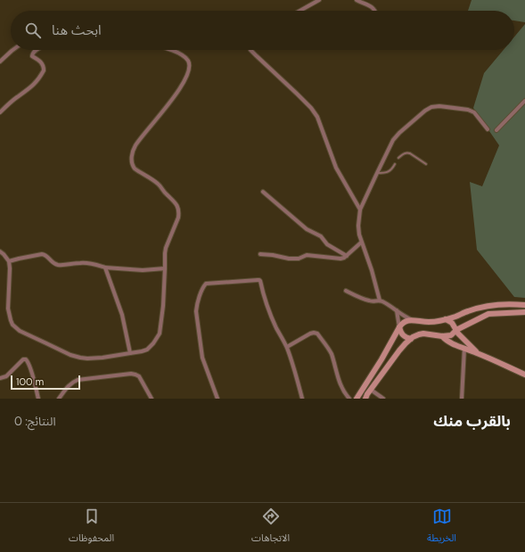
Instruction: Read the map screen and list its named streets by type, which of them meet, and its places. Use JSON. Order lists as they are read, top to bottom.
{
  "scale_bar": "100 m",
  "page": {
    "search": "ابحث هنا",
    "scale": "100 m",
    "heading": ["بالقرب منك", "النتائج: 0"],
    "nav": ["الخريطة", "الاتجاهات", "المحفوظات"]
  }
}
